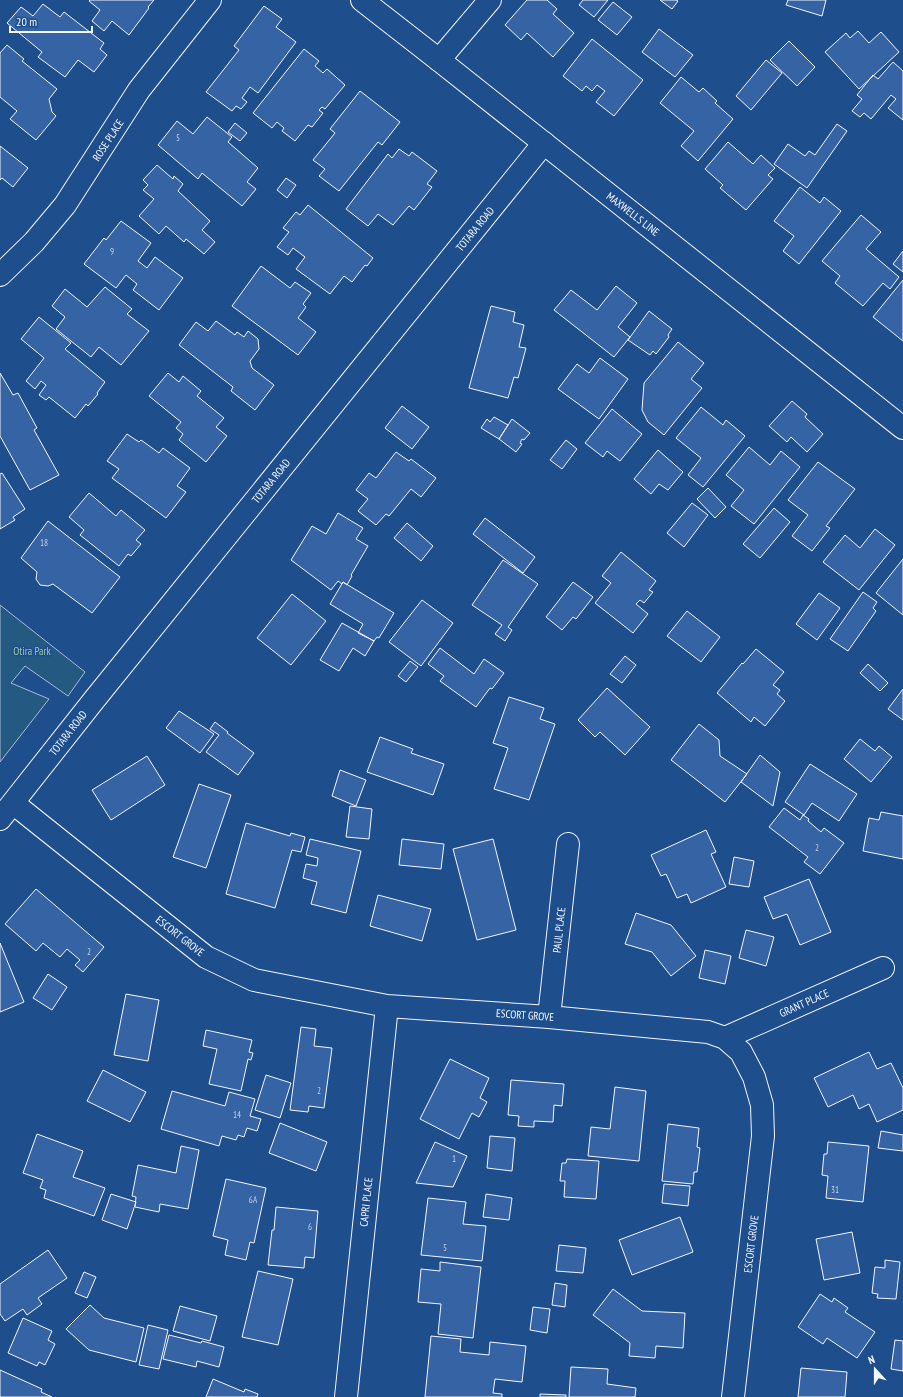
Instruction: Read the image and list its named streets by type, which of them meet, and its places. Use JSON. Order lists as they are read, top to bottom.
{
  "streets": {
    "street": [
      "ROSE PLACE",
      "MAXWELLS LINE",
      "TOTARA ROAD",
      "PAUL PLACE",
      "ESCORT GROVE",
      "GRANT PLACE",
      "CAPRI PLACE"
    ]
  },
  "crossings": [
    ["MAXWELLS LINE", "TOTARA ROAD"],
    ["TOTARA ROAD", "ESCORT GROVE"],
    ["PAUL PLACE", "ESCORT GROVE"],
    ["ESCORT GROVE", "GRANT PLACE"],
    ["ESCORT GROVE", "CAPRI PLACE"]
  ],
  "parks": ["Otira Park"],
  "house_numbers": [
    "5",
    "9",
    "18",
    "2",
    "2",
    "2",
    "14",
    "1",
    "31",
    "6A",
    "6",
    "5"
  ],
  "scale_bar": "20 m",
  "north": "top"
}
